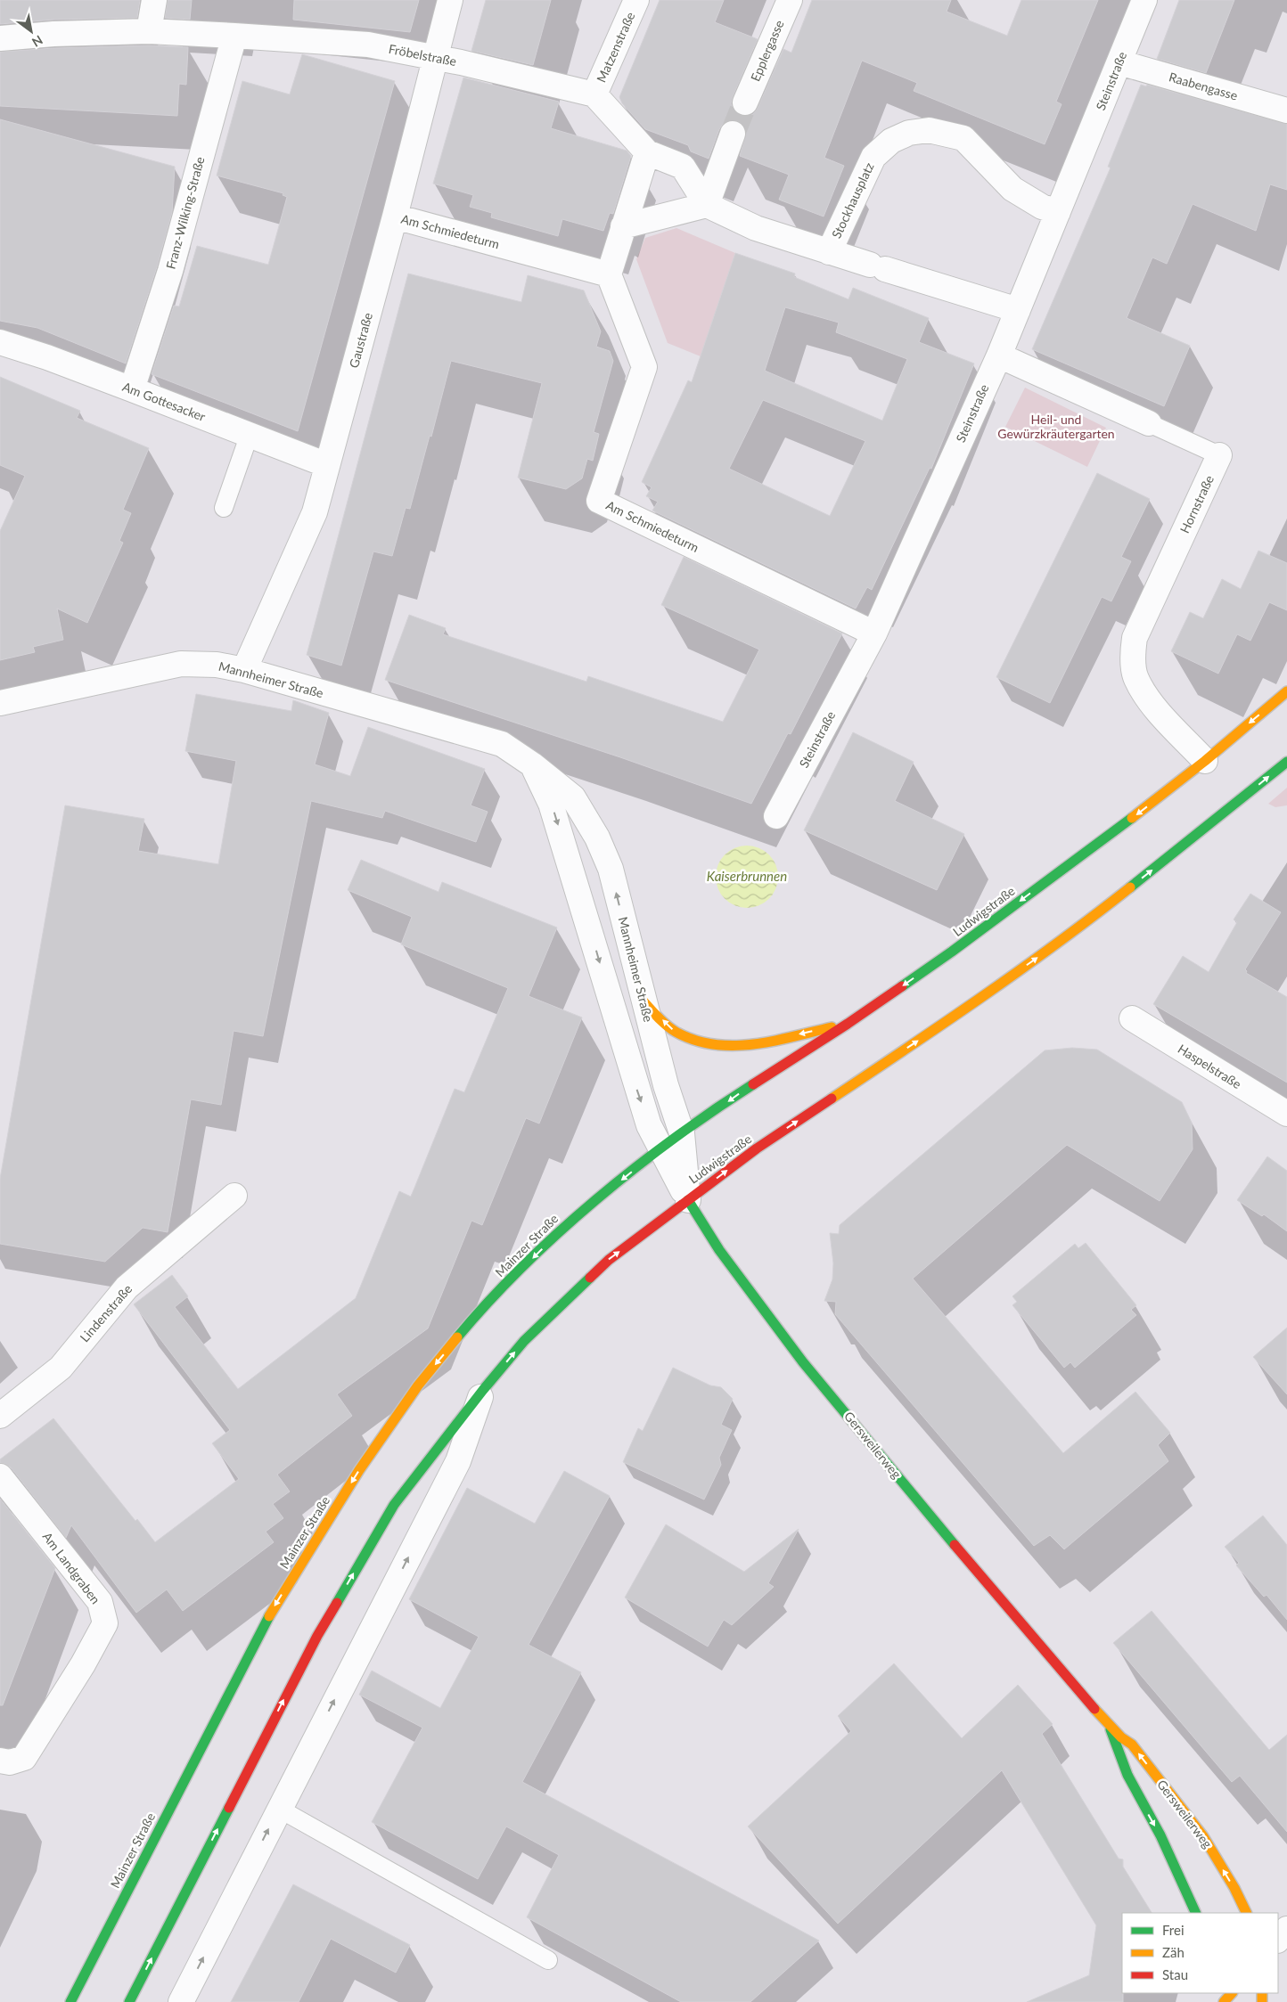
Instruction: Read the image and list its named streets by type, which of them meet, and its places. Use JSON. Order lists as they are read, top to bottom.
{
  "streets": {
    "main road": ["Ludwigstraße", "Mainzer Straße", "Gersweilerweg"],
    "street": [
      "Matzenstraße",
      "Epplergasse",
      "Fröbelstraße",
      "Steinstraße",
      "Raabengasse",
      "Stockhausplatz",
      "Franz-Wilking-Straße",
      "Am Schmiedeturm",
      "Gaustraße",
      "Am Gottesacker",
      "Hornstraße",
      "Mannheimer Straße",
      "Haspelstraße",
      "Lindenstraße",
      "Am Landgraben"
    ]
  },
  "crossings": [
    ["Matzenstraße", "Fröbelstraße"],
    ["Fröbelstraße", "Franz-Wilking-Straße"],
    ["Fröbelstraße", "Gaustraße"],
    ["Steinstraße", "Raabengasse"],
    ["Steinstraße", "Stockhausplatz"],
    ["Steinstraße", "Am Schmiedeturm"],
    ["Steinstraße", "Hornstraße"],
    ["Franz-Wilking-Straße", "Am Gottesacker"],
    ["Am Schmiedeturm", "Gaustraße"],
    ["Gaustraße", "Am Gottesacker"],
    ["Gaustraße", "Mannheimer Straße"],
    ["Hornstraße", "Ludwigstraße"],
    ["Mannheimer Straße", "Ludwigstraße"],
    ["Mannheimer Straße", "Mainzer Straße"],
    ["Mannheimer Straße", "Gersweilerweg"],
    ["Ludwigstraße", "Mainzer Straße"],
    ["Ludwigstraße", "Gersweilerweg"],
    ["Mainzer Straße", "Gersweilerweg"]
  ],
  "water": ["Kaiserbrunnen"],
  "parks": ["Heil- und Gewürzkräutergarten"],
  "legend": ["Frei", "Zäh", "Stau"],
  "north": "bottom right"
}
